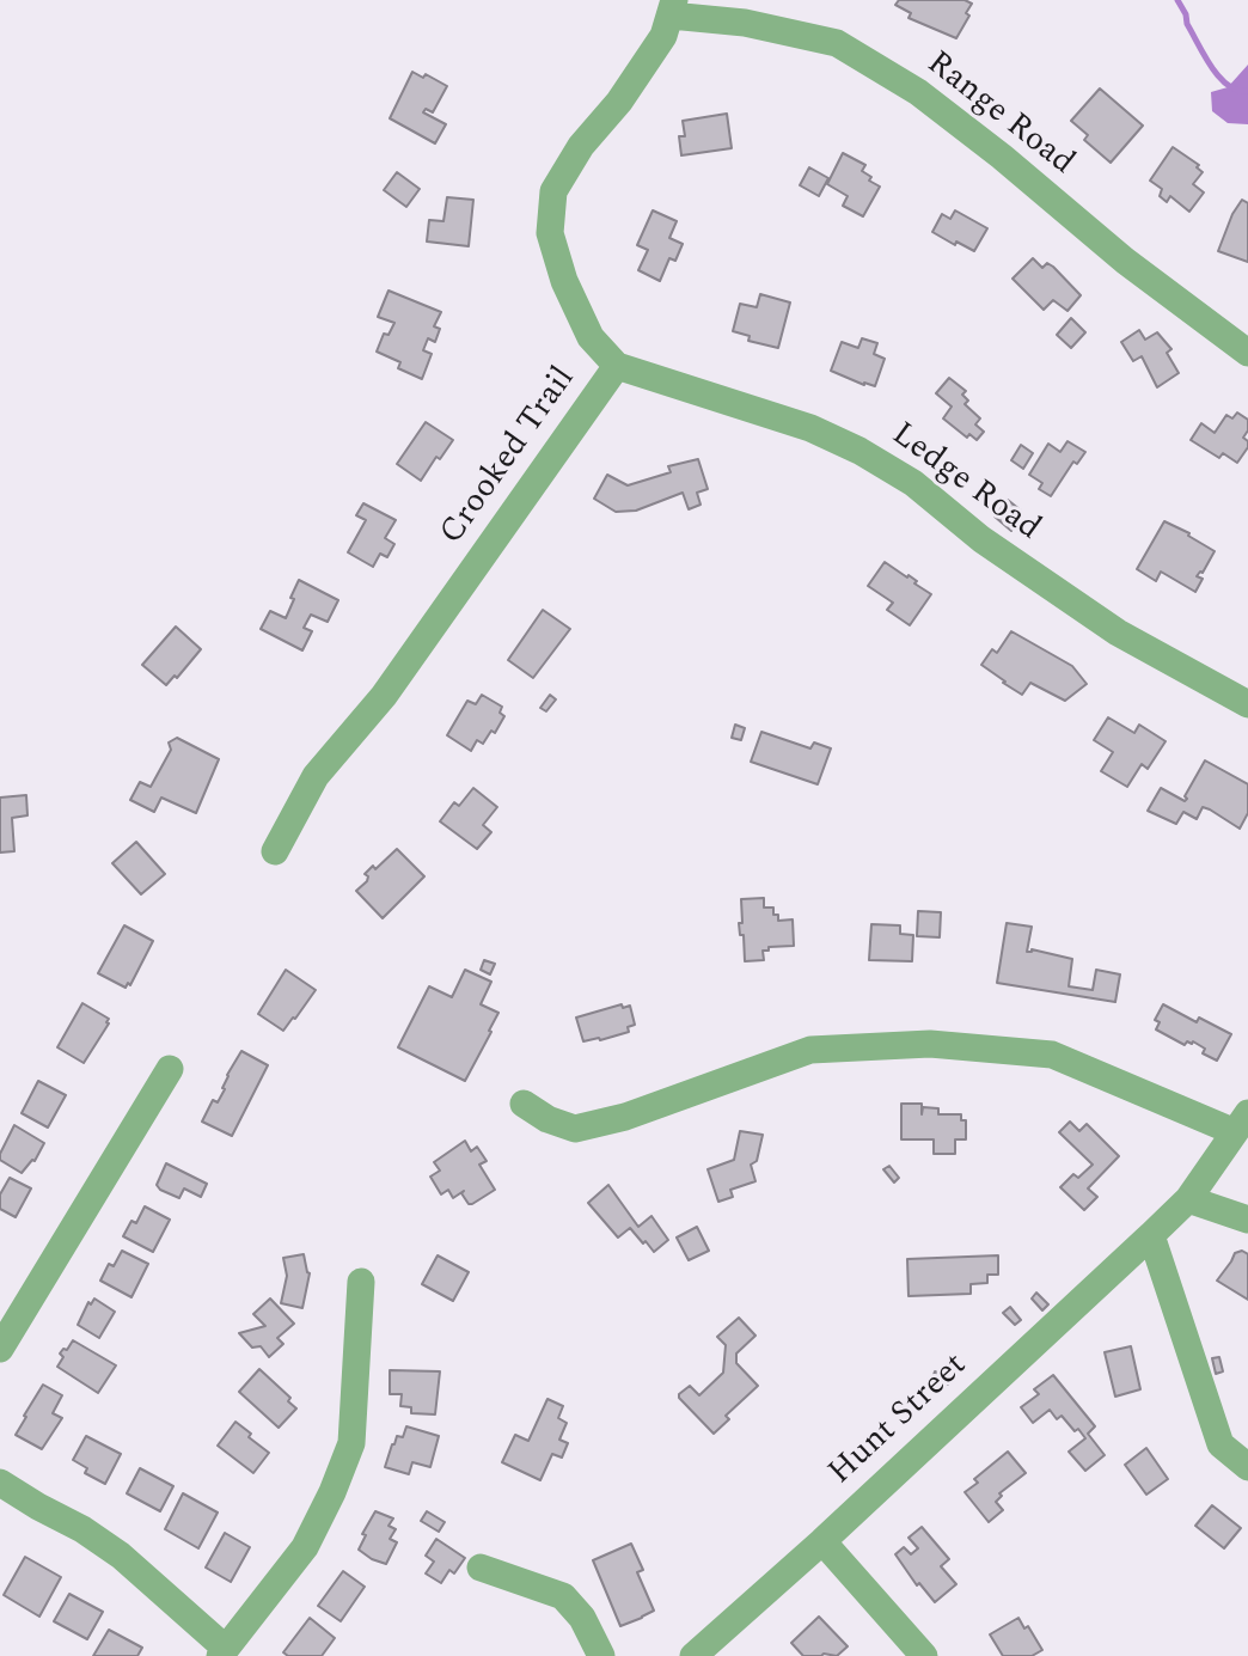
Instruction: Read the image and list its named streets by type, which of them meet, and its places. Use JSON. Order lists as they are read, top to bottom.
{
  "streets": {
    "street": [
      "Range Road",
      "Crooked Trail",
      "Ledge Road",
      "Hunt Street"
    ]
  },
  "crossings": [
    ["Range Road", "Crooked Trail"],
    ["Crooked Trail", "Ledge Road"]
  ]
}
